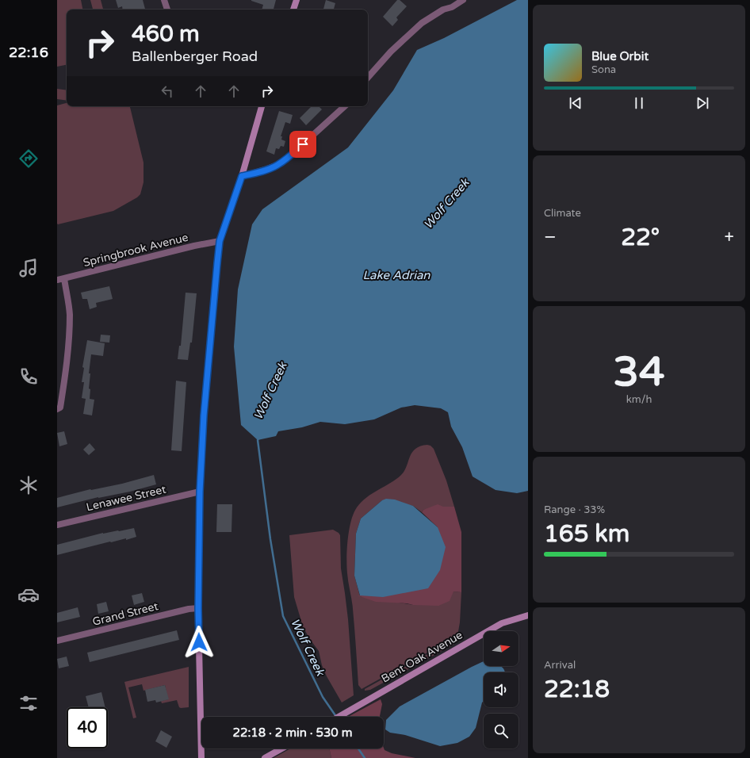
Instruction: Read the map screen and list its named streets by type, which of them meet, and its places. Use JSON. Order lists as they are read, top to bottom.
{
  "streets": {
    "street": [
      "Springbrook Avenue",
      "Lenawee Street",
      "Grand Street",
      "Bent Oak Avenue"
    ]
  },
  "water": ["Wolf Creek", "Lake Adrian"],
  "north": "right",
  "page": {
    "tabs": "22:16",
    "turn": ["460 m", "Ballenberger Road"],
    "song": ["Blue Orbit", "Sona"],
    "tile": [
      "Climate",
      ["34", "km/h"],
      ["Range · 33%", "165 km"],
      ["Arrival", "22:18"]
    ],
    "heat": ["−", "22°", "+"],
    "limit": "40",
    "trip": "22:18 · 2 min · 530 m"
  }
}
